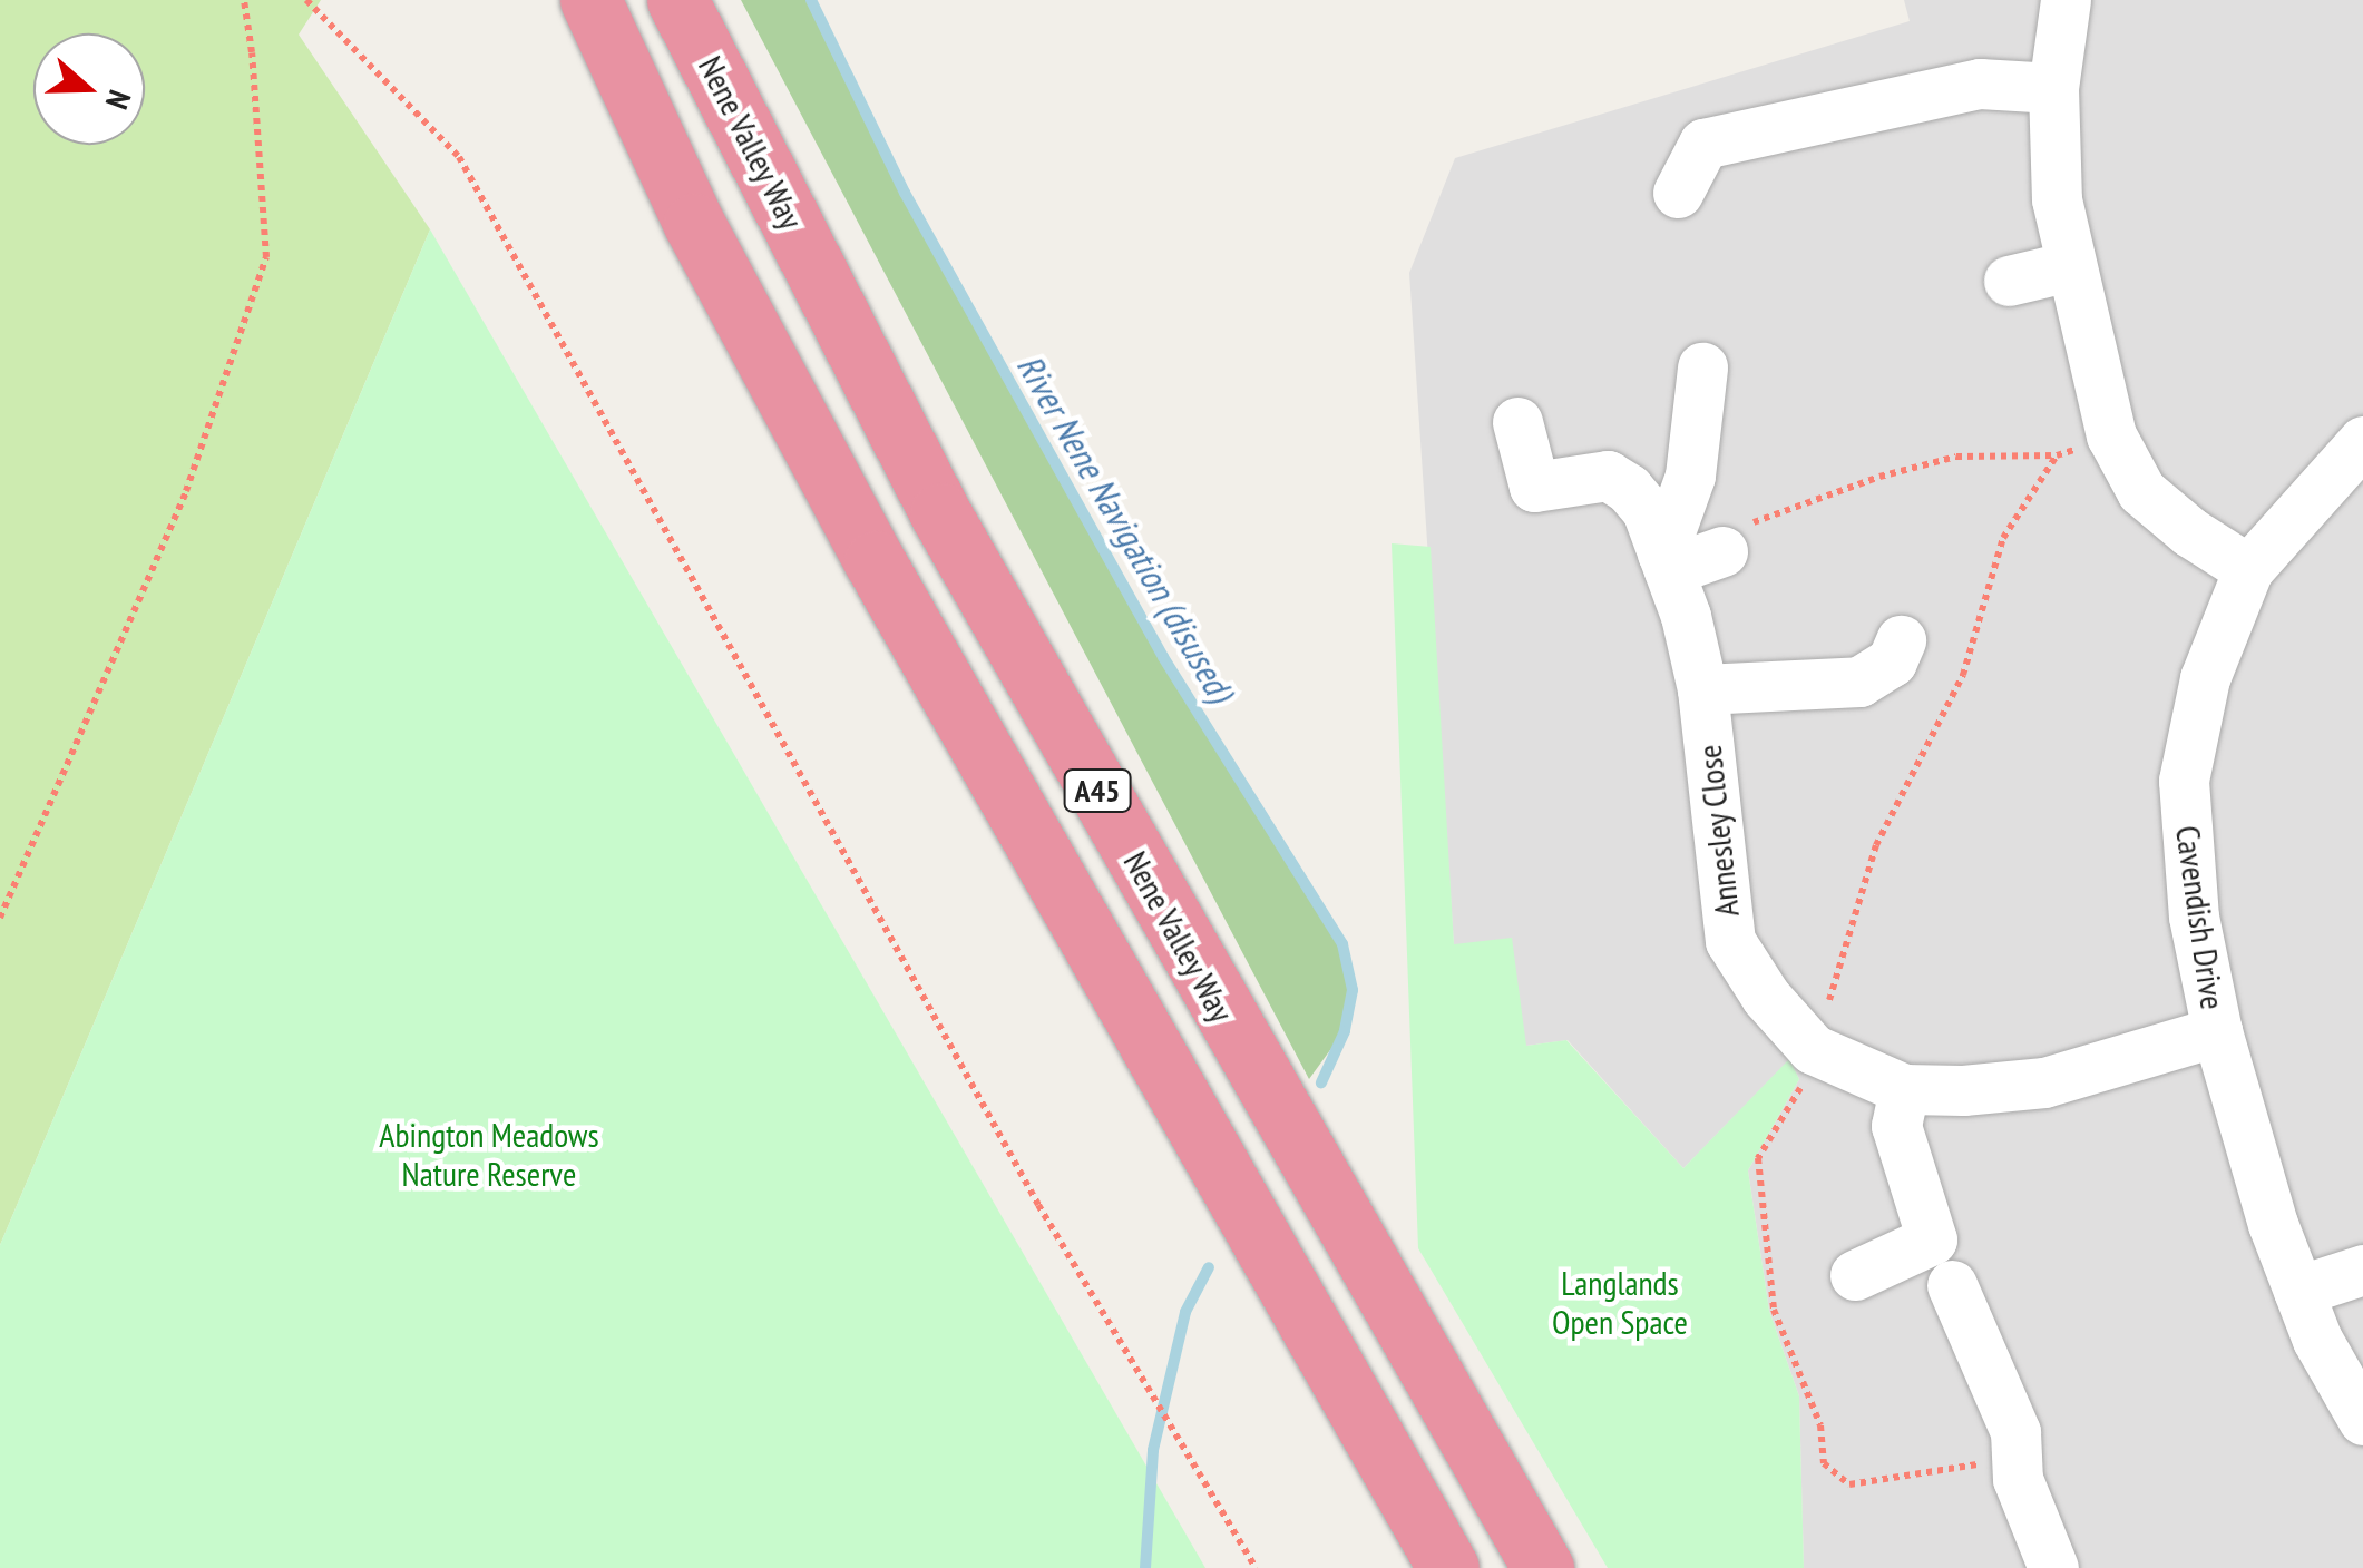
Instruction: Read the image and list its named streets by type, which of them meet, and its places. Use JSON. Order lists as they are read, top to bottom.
{
  "streets": {
    "highway": ["Nene Valley Way", "A45"],
    "street": ["Annesley Close", "Cavendish Drive"]
  },
  "crossings": [
    ["Annesley Close", "Cavendish Drive"]
  ],
  "water": ["River Nene Navigation (disused)"],
  "parks": ["Abington Meadows Nature Reserve", "Langlands Open Space"],
  "north": "right"
}
